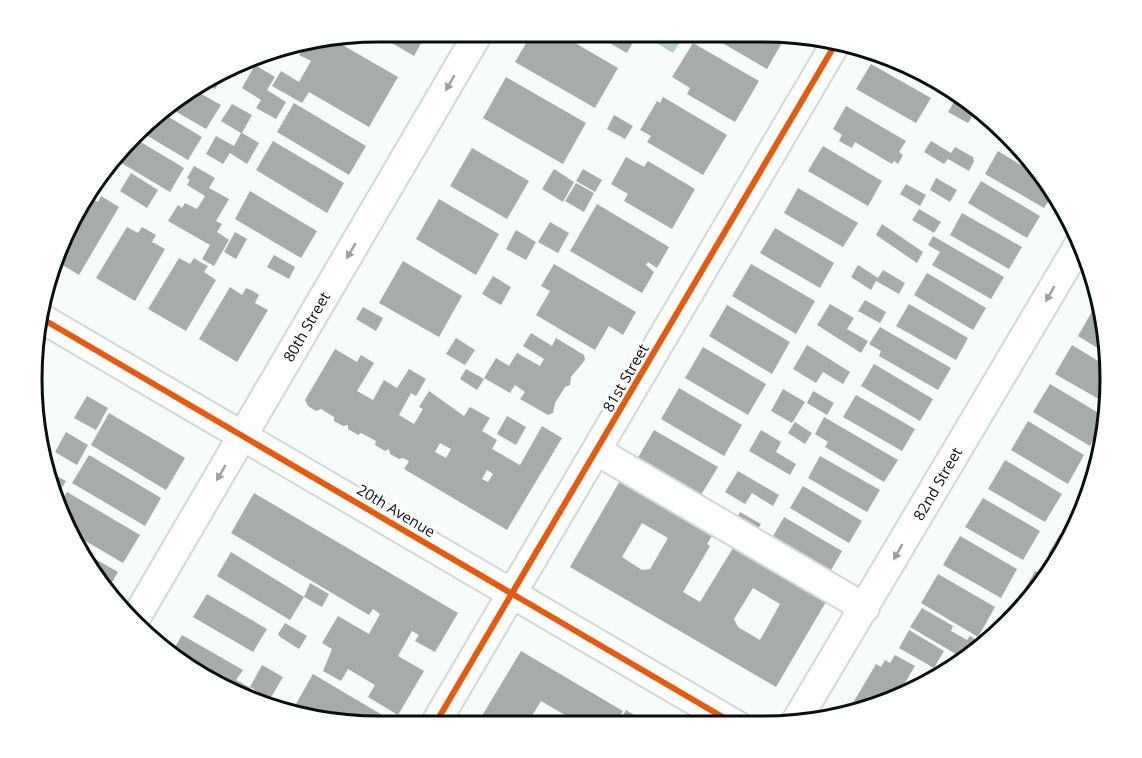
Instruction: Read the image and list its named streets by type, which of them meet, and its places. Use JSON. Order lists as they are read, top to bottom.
{
  "streets": {
    "street": [
      "80th Street",
      "81st Street",
      "82nd Street",
      "20th Avenue"
    ]
  },
  "crossings": [
    ["80th Street", "20th Avenue"],
    ["81st Street", "20th Avenue"]
  ],
  "one_way": ["80th Street", "82nd Street"]
}
